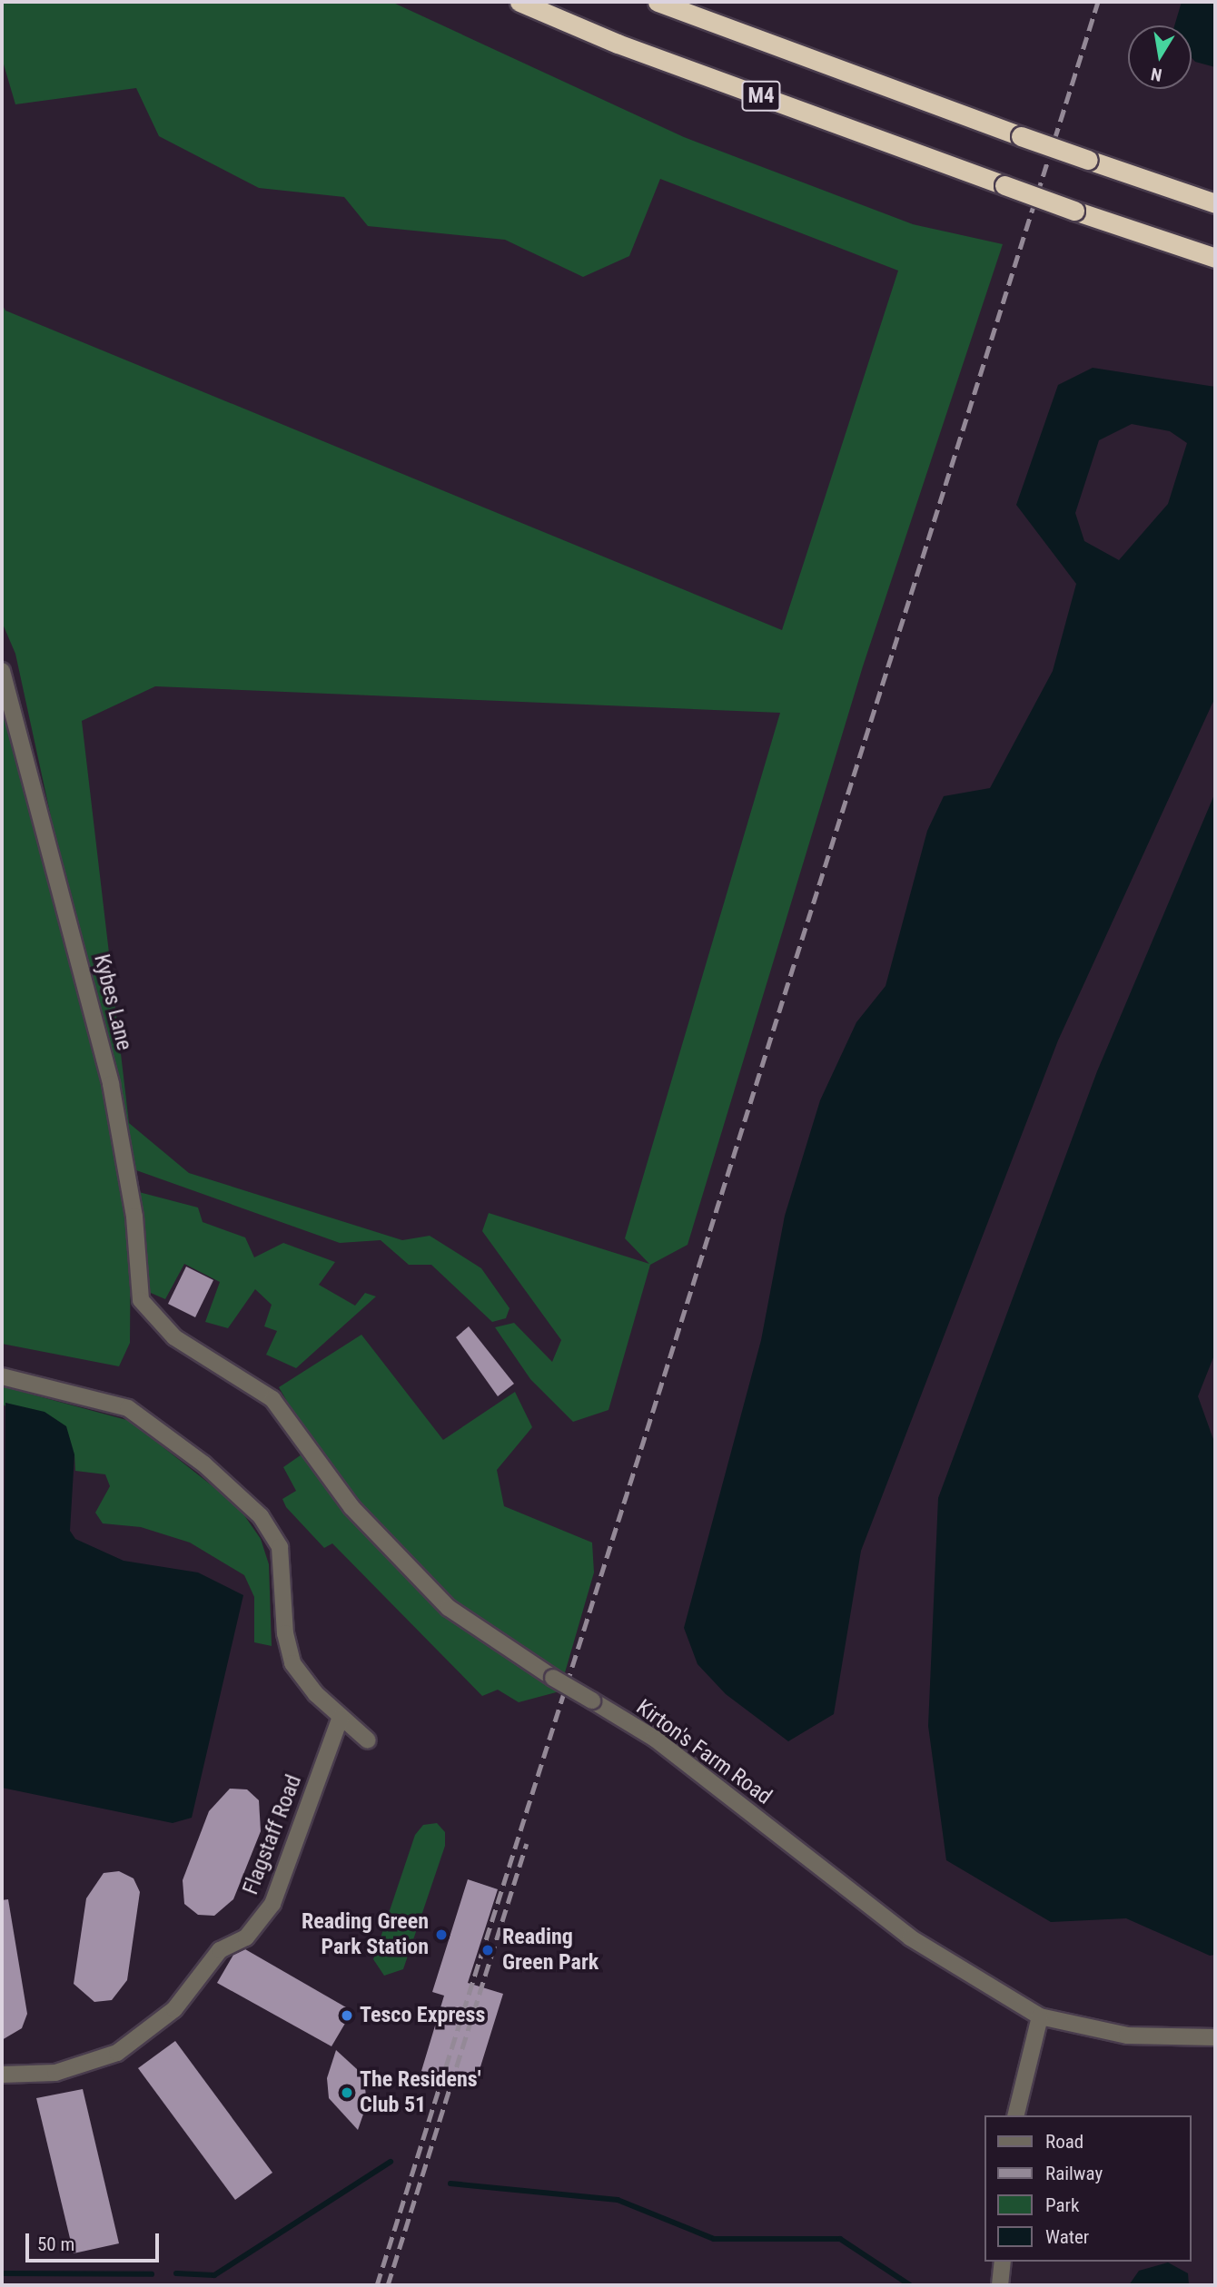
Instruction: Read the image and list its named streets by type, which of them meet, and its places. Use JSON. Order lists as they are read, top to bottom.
{
  "streets": {
    "highway": ["M4"],
    "street": ["Kybes Lane", "Kirton's Farm Road", "Flagstaff Road"]
  },
  "crossings": [
    ["Kybes Lane", "Kirton's Farm Road"]
  ],
  "places": [
    "Reading Green Park Station",
    "Reading Green Park",
    "Tesco Express",
    "The Residens' Club 51"
  ],
  "legend": [
    "Road",
    "Railway",
    "Park",
    "Water"
  ],
  "scale_bar": "50 m",
  "north": "bottom"
}
